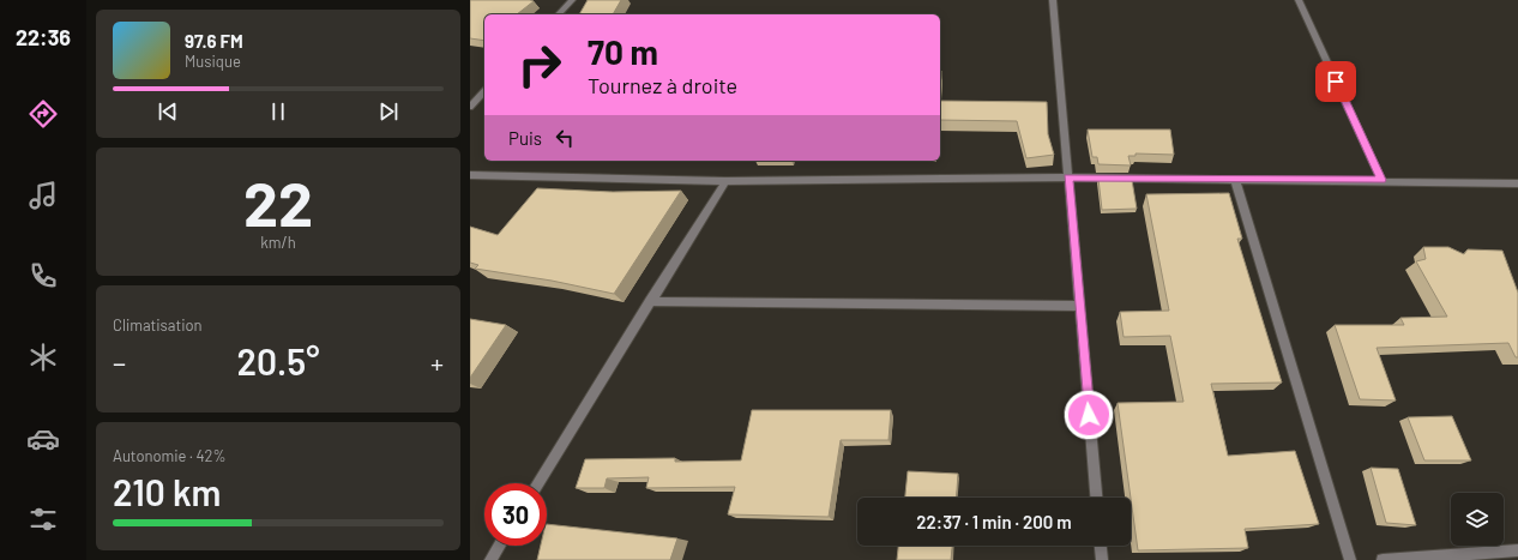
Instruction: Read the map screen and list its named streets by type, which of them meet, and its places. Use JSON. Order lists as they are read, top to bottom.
{
  "page": {
    "tabs": "22:36",
    "turn": ["70 m", "Tournez à droite"],
    "song": ["97.6 FM", "Musique"],
    "then": "Puis",
    "tile": [
      ["22", "km/h"],
      "Climatisation",
      ["Autonomie · 42%", "210 km"]
    ],
    "heat": ["−", "20.5°", "+"],
    "limit": "30",
    "trip": "22:37 · 1 min · 200 m"
  }
}
